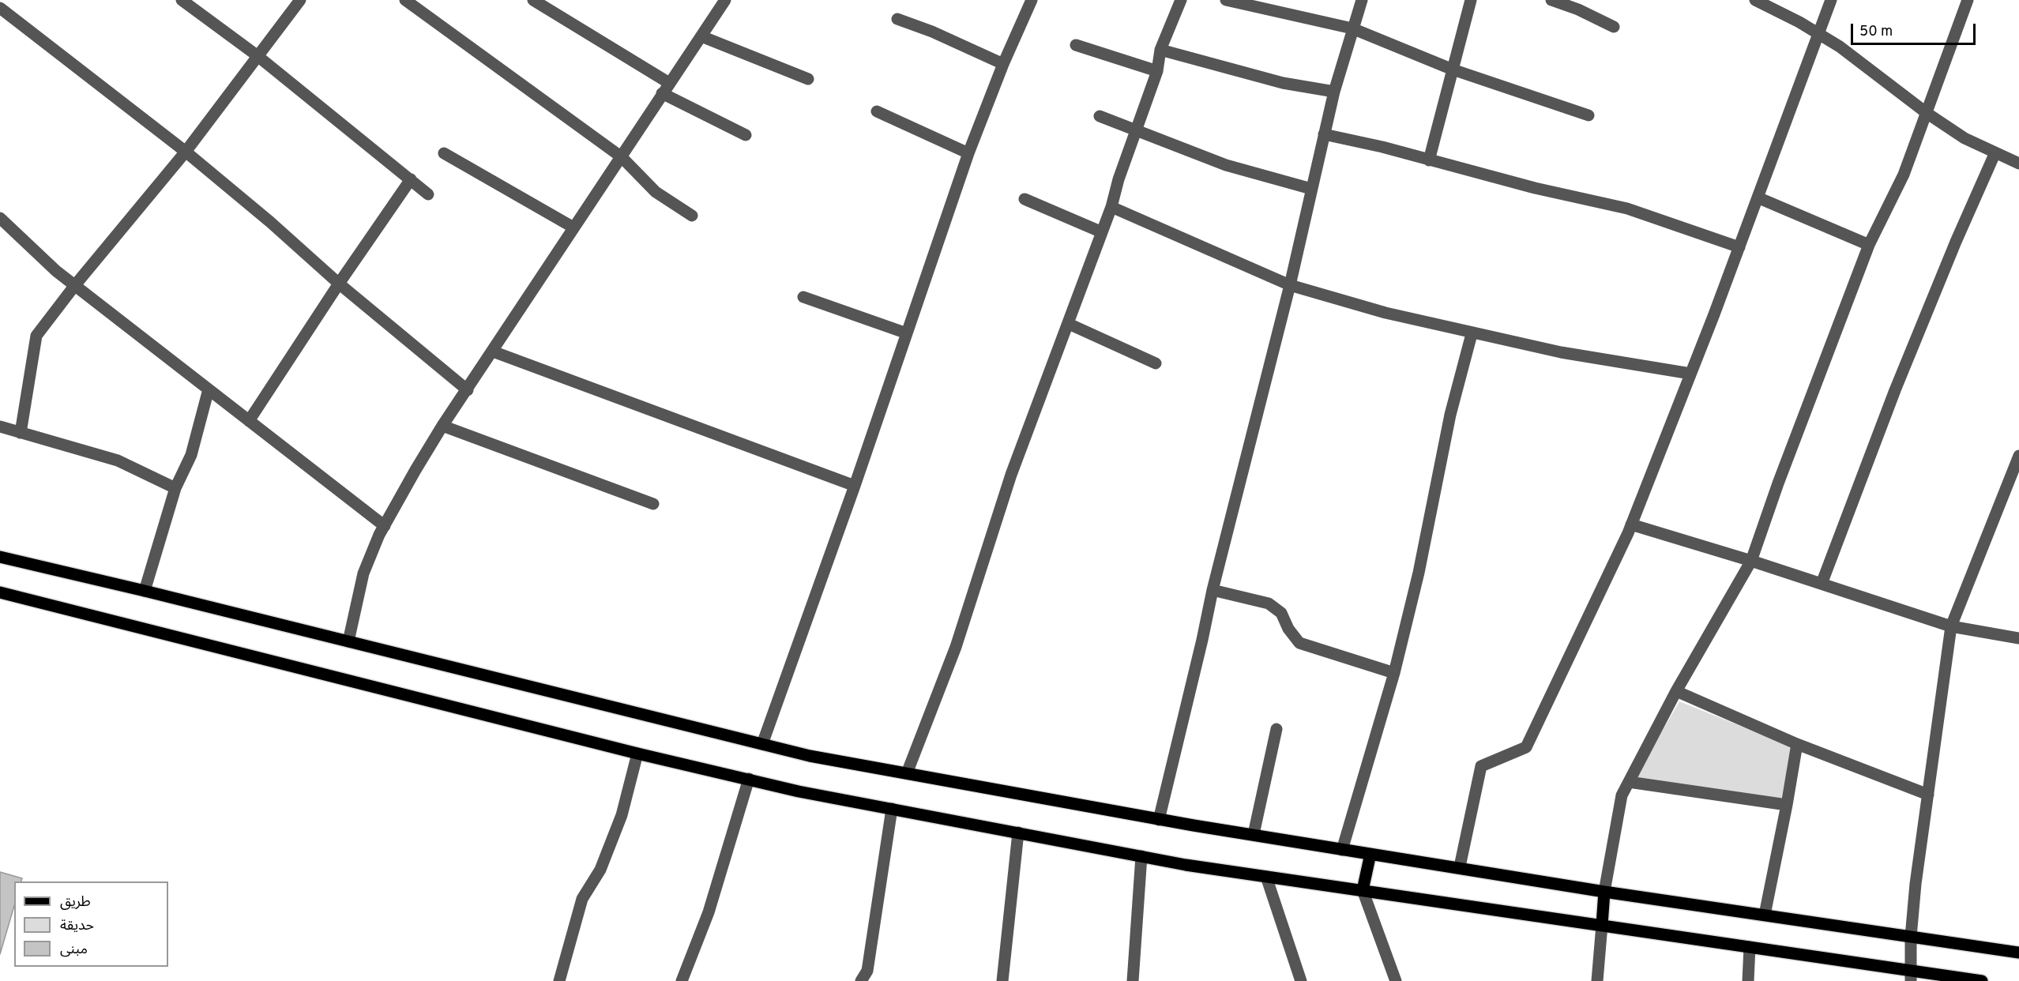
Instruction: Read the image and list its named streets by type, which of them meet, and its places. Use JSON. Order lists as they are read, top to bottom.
{
  "legend": ["طريق", "حديقة", "مبنى"],
  "scale_bar": "50 m"
}
